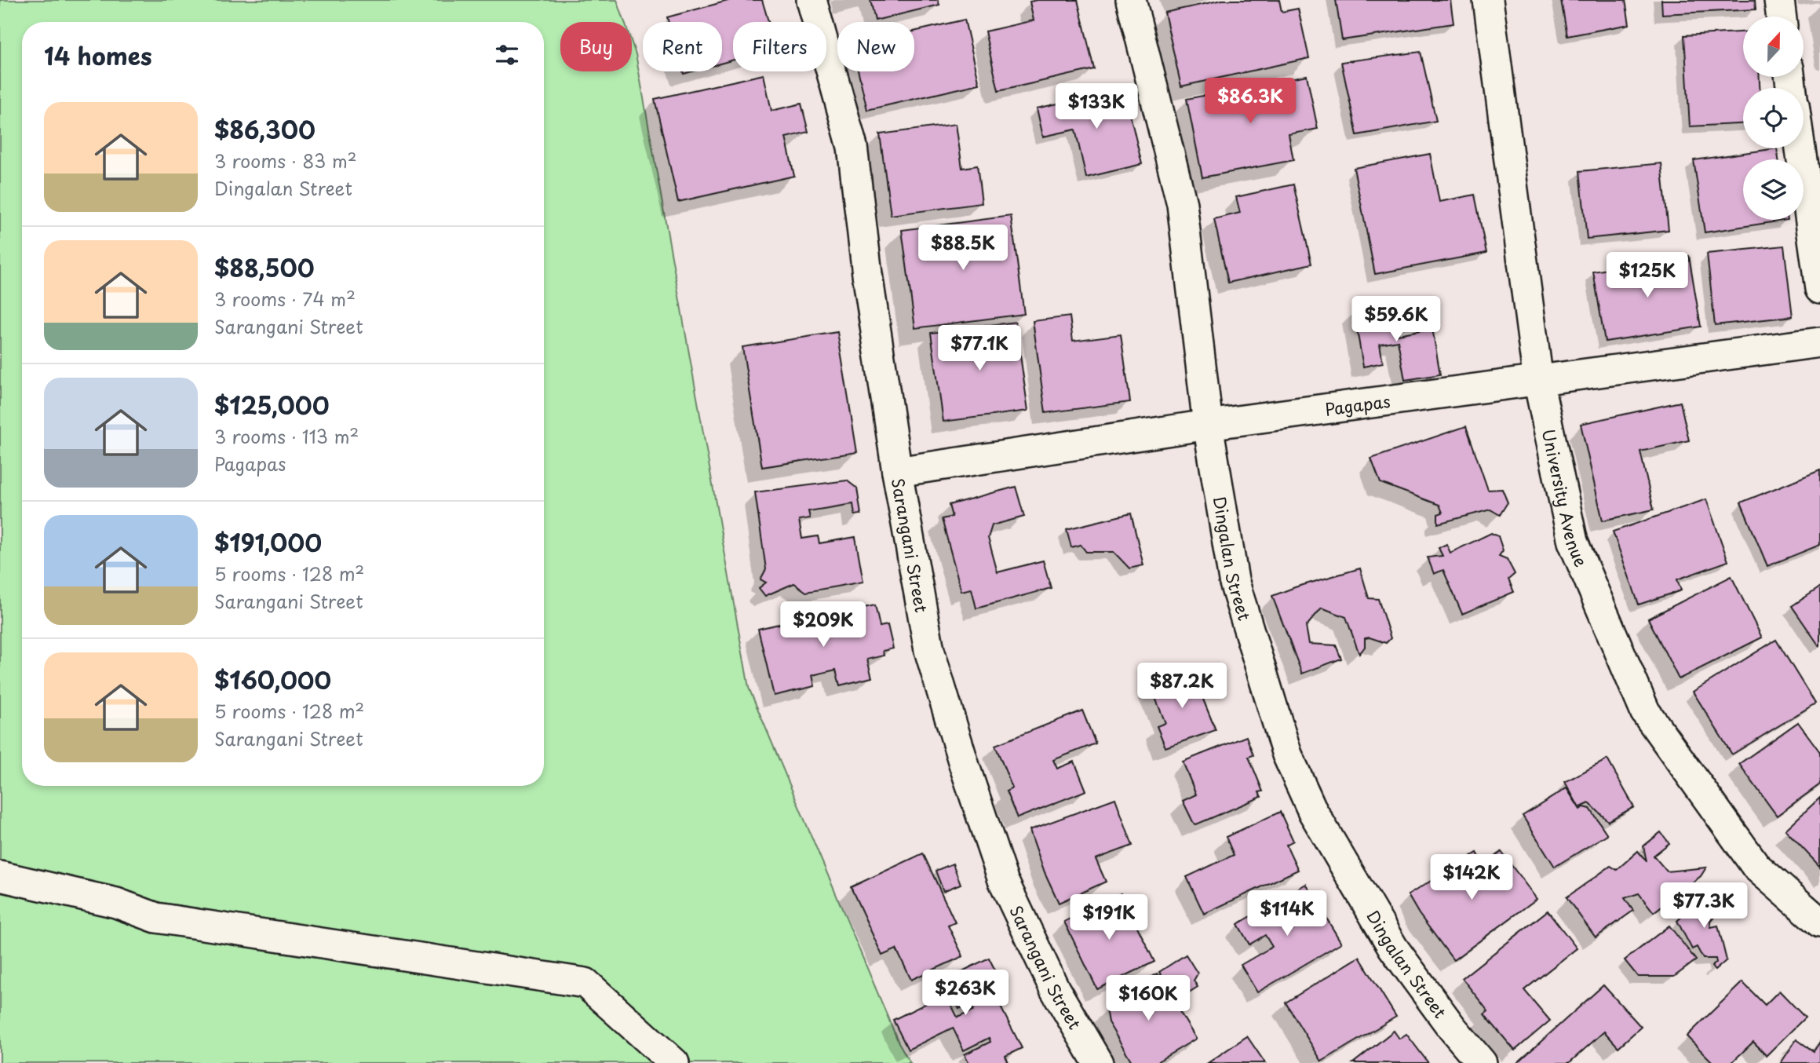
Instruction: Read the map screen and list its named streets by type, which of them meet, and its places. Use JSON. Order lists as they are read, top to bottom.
{
  "streets": {
    "street": [
      "Pagapas",
      "University Avenue",
      "Sarangani Street",
      "Dingalan Street"
    ]
  },
  "crossings": [
    ["Pagapas", "University Avenue"],
    ["Pagapas", "Sarangani Street"],
    ["Pagapas", "Dingalan Street"]
  ],
  "north": "top",
  "page": {
    "chip": [
      "Buy",
      "Rent",
      "Filters",
      "New"
    ],
    "heading": "14 homes",
    "price": [
      "$86.3K",
      "$133K",
      "$88.5K",
      "$125K",
      "$59.6K",
      "$77.1K",
      "$209K",
      "$87.2K",
      "$142K",
      "$77.3K",
      "$114K",
      "$191K",
      "$263K",
      "$160K"
    ],
    "list": [
      {
        "name": "$86,300",
        "note": "3 rooms · 83 m² · Dingalan Street"
      },
      {
        "name": "$88,500",
        "note": "3 rooms · 74 m² · Sarangani Street"
      },
      {
        "name": "$125,000",
        "note": "3 rooms · 113 m² · Pagapas"
      },
      {
        "name": "$191,000",
        "note": "5 rooms · 128 m² · Sarangani Street"
      },
      {
        "name": "$160,000",
        "note": "5 rooms · 128 m² · Sarangani Street"
      }
    ]
  }
}
